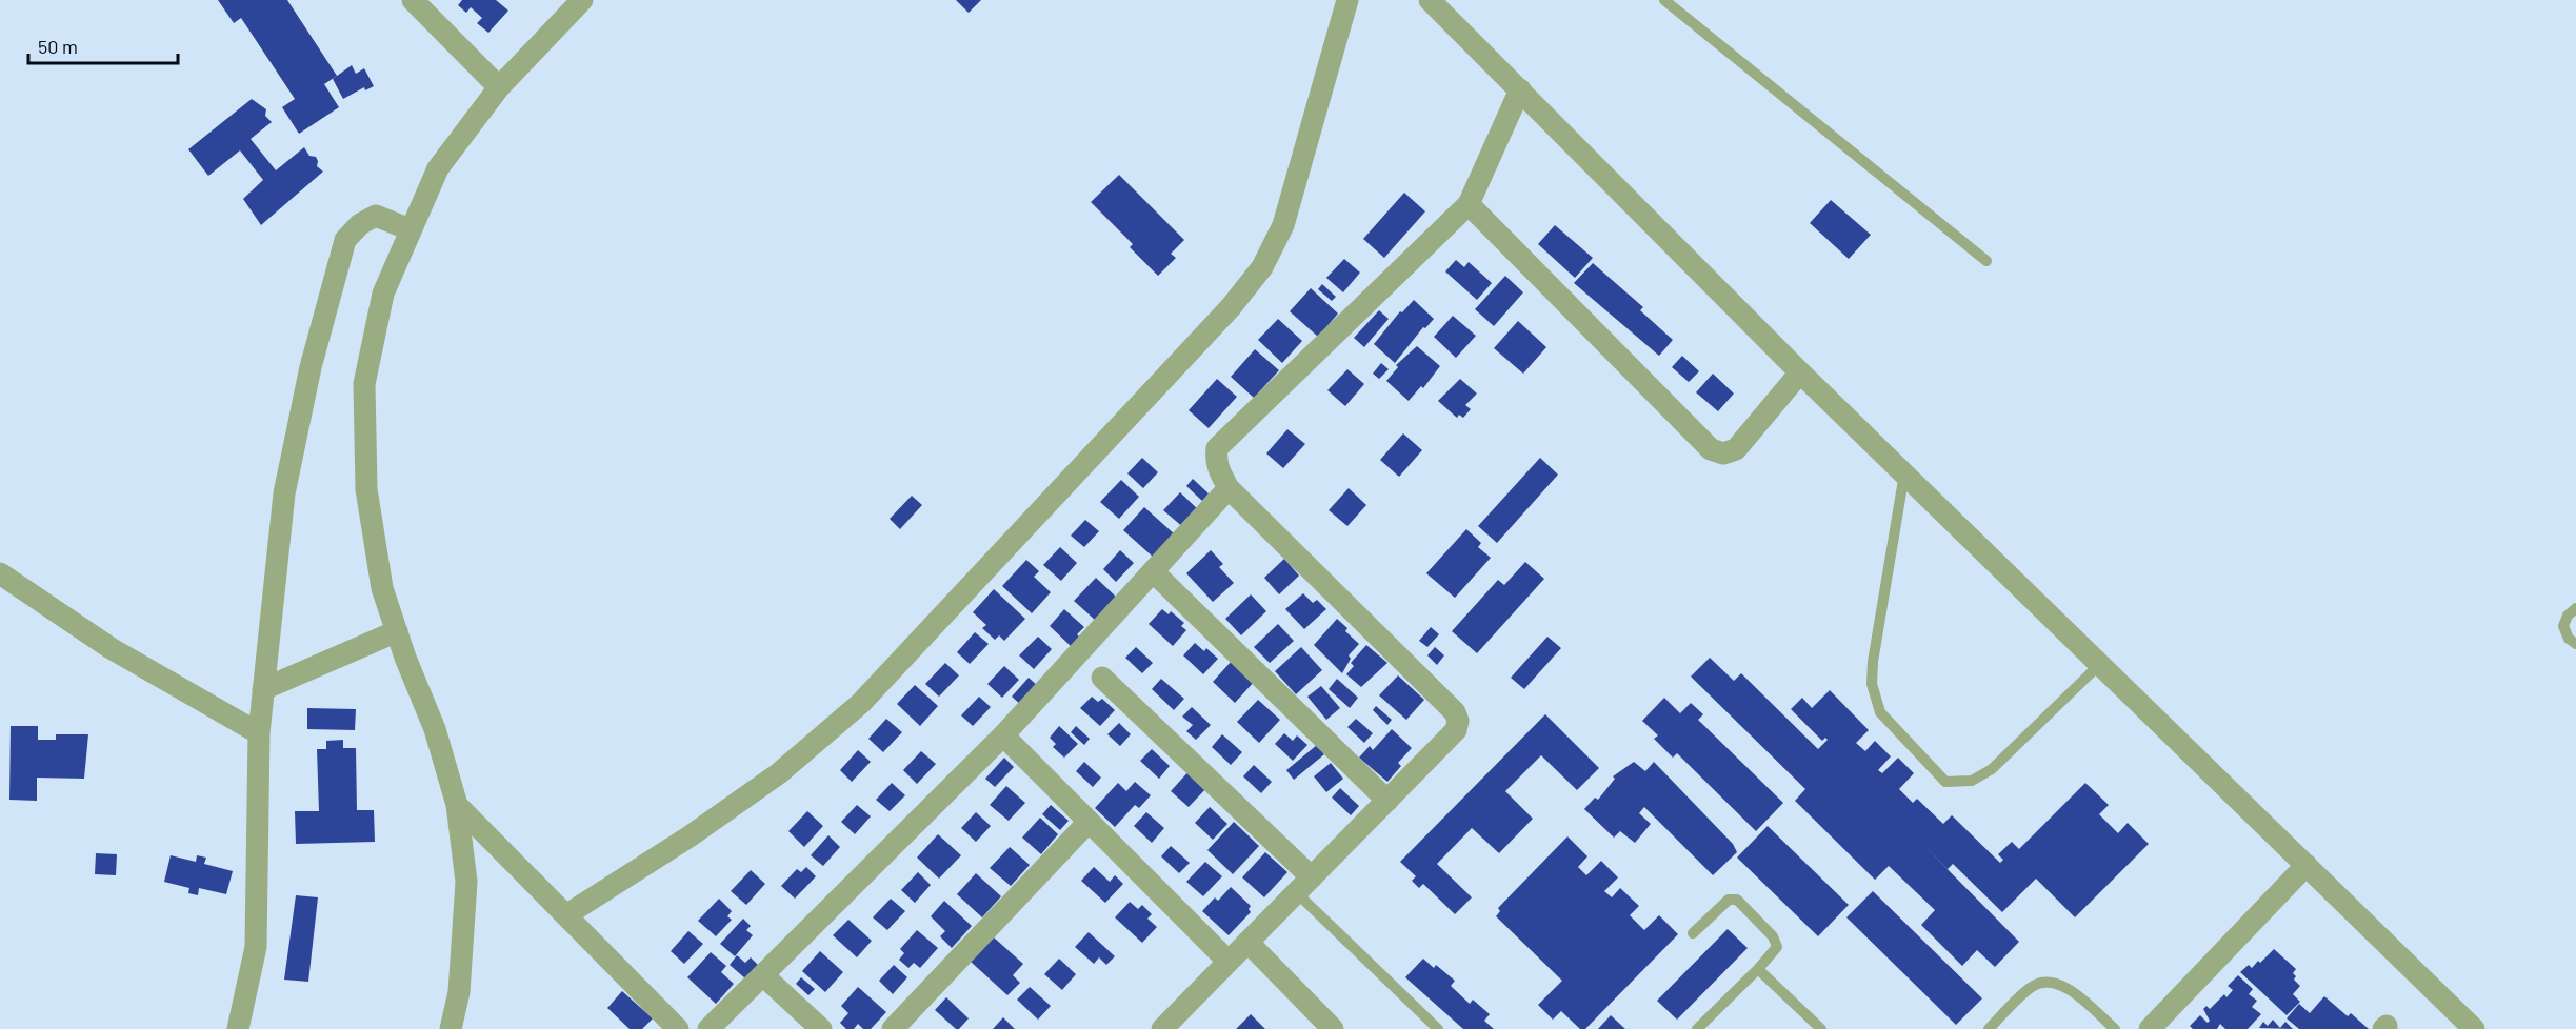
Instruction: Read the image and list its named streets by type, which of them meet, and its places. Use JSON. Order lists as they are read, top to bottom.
{
  "scale_bar": "50 m"
}
